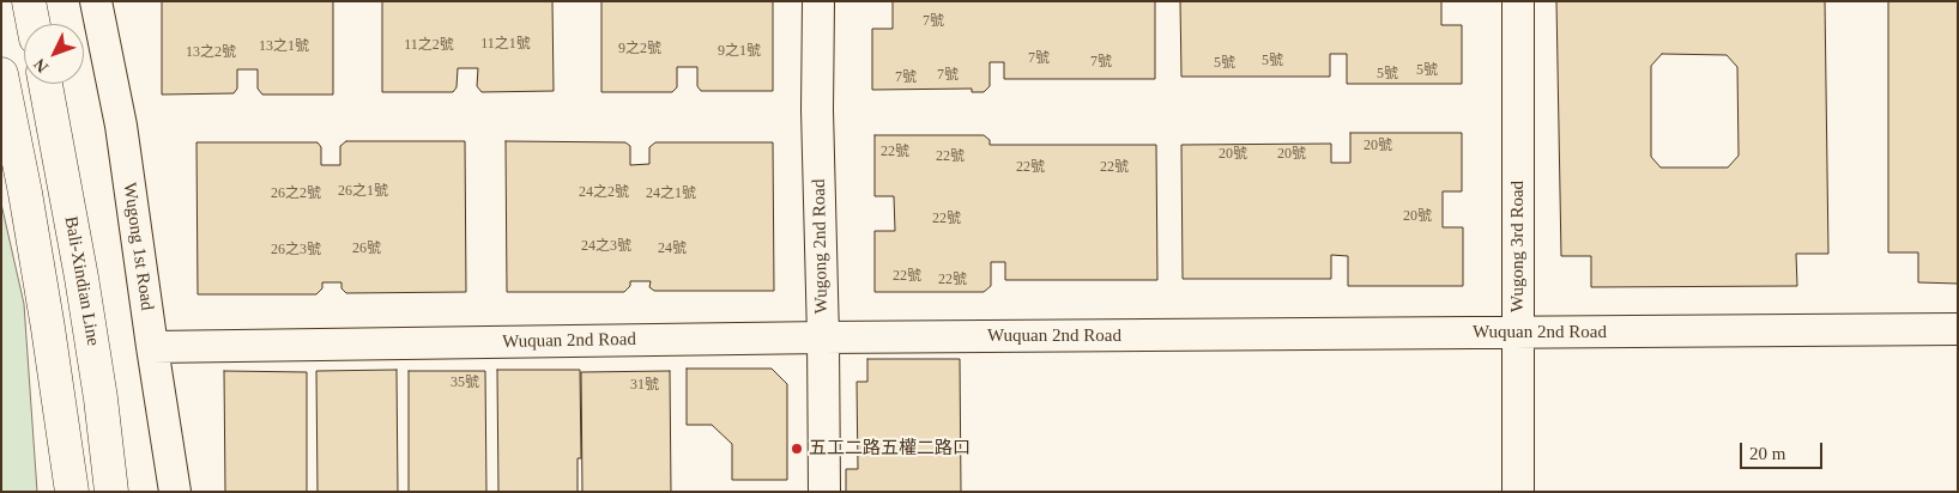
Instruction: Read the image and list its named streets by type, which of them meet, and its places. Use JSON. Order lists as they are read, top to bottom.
{
  "streets": {
    "highway": ["Bali-Xindian Line"],
    "street": [
      "Wugong 1st Road",
      "Wugong 2nd Road",
      "Wugong 3rd Road",
      "Wuquan 2nd Road"
    ]
  },
  "crossings": [
    ["Wugong 1st Road", "Wuquan 2nd Road"],
    ["Wugong 2nd Road", "Wuquan 2nd Road"],
    ["Wugong 3rd Road", "Wuquan 2nd Road"]
  ],
  "places": ["五工二路五權二路口"],
  "house_numbers": [
    "7號",
    "11之1號",
    "11之2號",
    "13之1號",
    "9之2號",
    "9之1號",
    "13之2號",
    "7號",
    "5號",
    "7號",
    "5號",
    "5號",
    "5號",
    "7號",
    "7號",
    "20號",
    "22號",
    "20號",
    "20號",
    "22號",
    "22號",
    "22號",
    "26之1號",
    "24之2號",
    "26之2號",
    "24之1號",
    "20號",
    "22號",
    "24之3號",
    "26號",
    "24號",
    "26之3號",
    "22號",
    "22號",
    "35號",
    "31號"
  ],
  "scale_bar": "20 m",
  "north": "bottom left"
}
